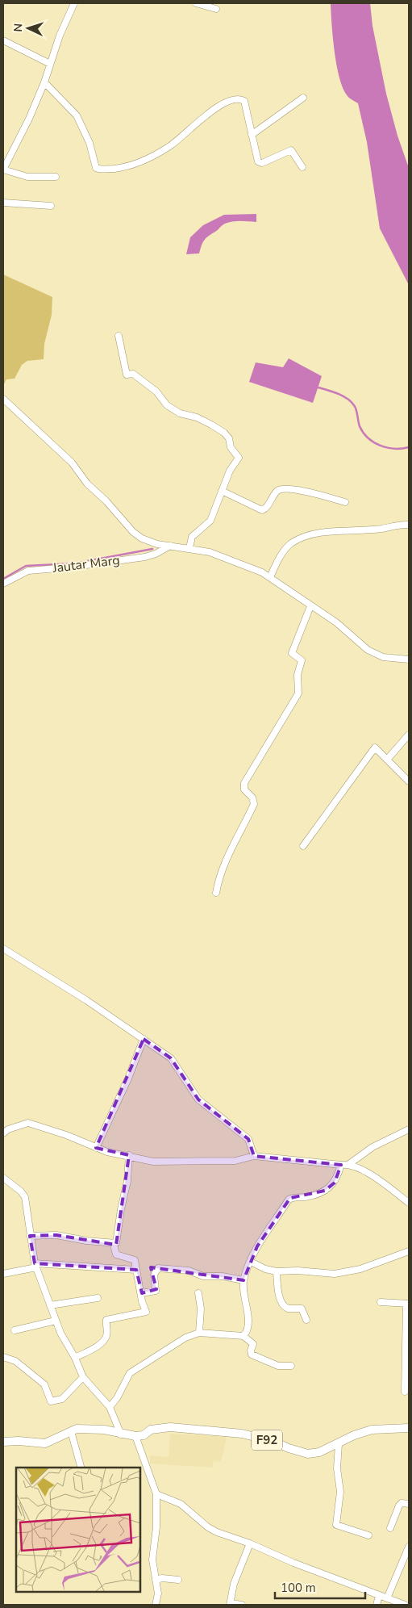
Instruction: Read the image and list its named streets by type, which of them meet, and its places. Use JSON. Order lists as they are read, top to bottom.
{
  "streets": {
    "main road": ["F92"],
    "street": ["Jautar Marg"]
  },
  "scale_bar": "100 m",
  "north": "left"
}
